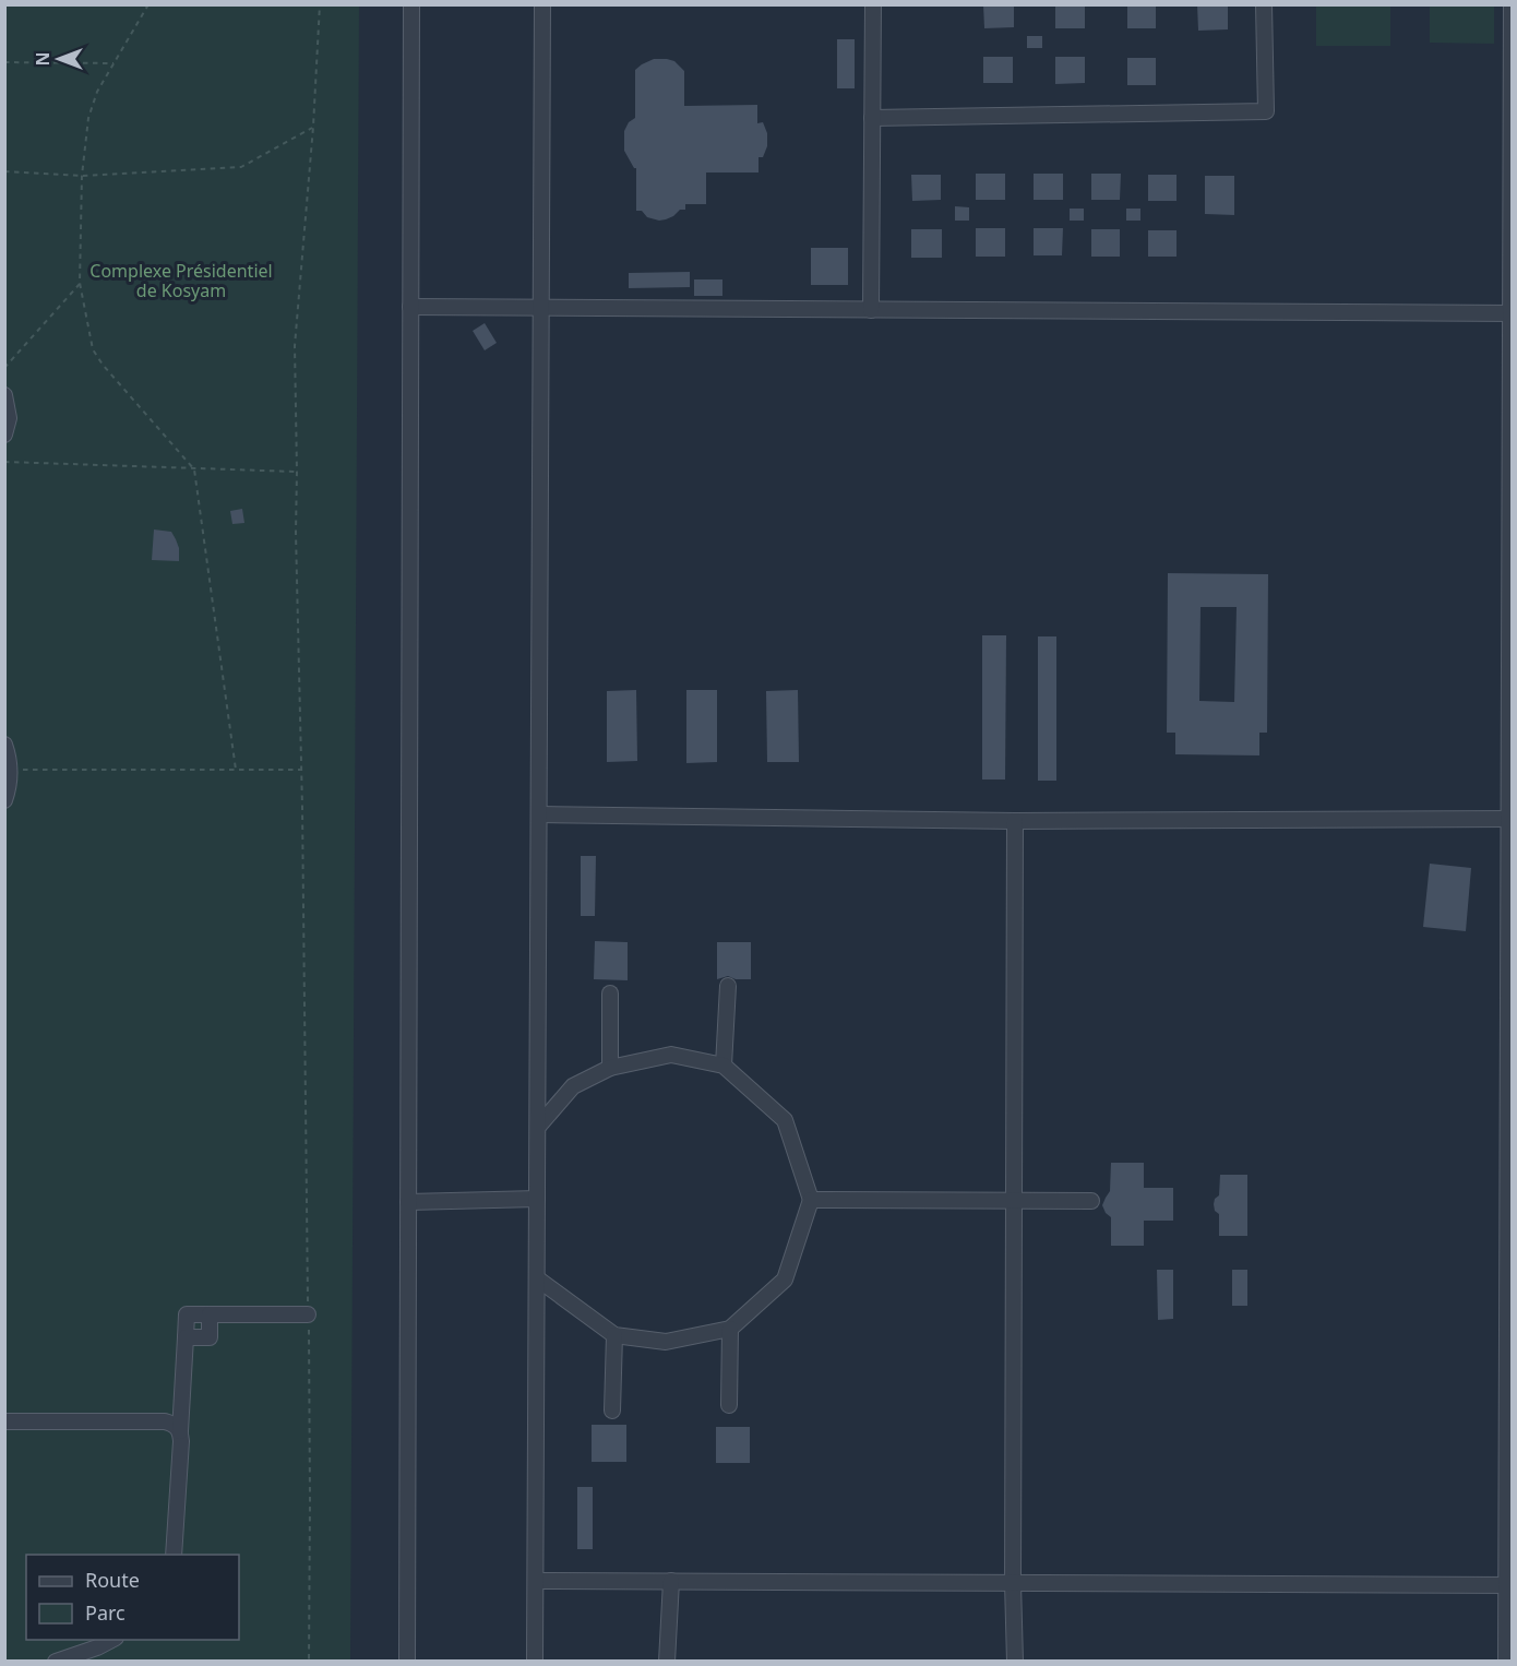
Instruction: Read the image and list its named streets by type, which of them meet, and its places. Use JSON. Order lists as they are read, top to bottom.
{
  "parks": ["Complexe Présidentiel de Kosyam"],
  "legend": ["Route", "Parc"],
  "north": "left"
}
